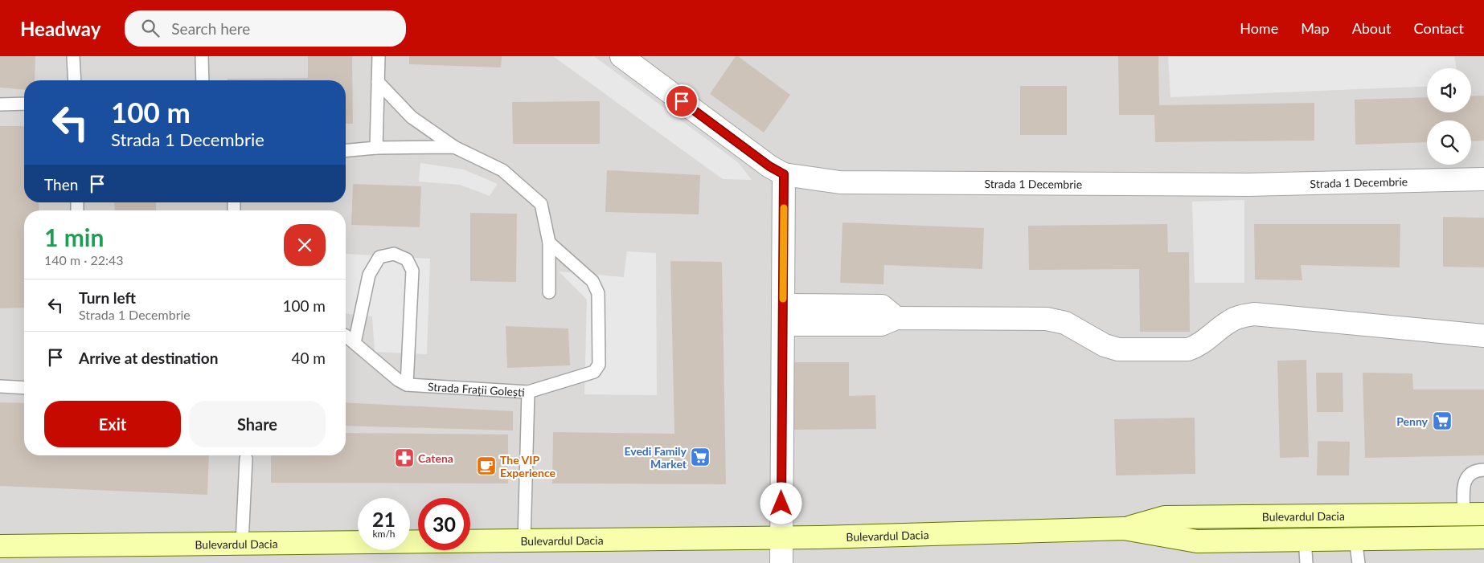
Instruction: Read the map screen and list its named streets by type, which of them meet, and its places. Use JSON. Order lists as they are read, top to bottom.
{
  "streets": {
    "main road": ["Bulevardul Dacia"],
    "street": ["Strada 1 Decembrie"],
    "lane": ["Strada Frații Golești"]
  },
  "crossings": [
    ["Strada Frații Golești", "Bulevardul Dacia"]
  ],
  "places": {
    "supermarket": ["Penny", "Evedi Family Market"],
    "pharmacy": ["Catena"],
    "cafe": ["The VIP Experience"]
  },
  "page": {
    "header": "Headway",
    "search": "Search here",
    "nav": [
      "Home",
      "Map",
      "About",
      "Contact"
    ],
    "turn": ["100 m", "Strada 1 Decembrie"],
    "then": "Then",
    "heading": ["1 min", "140 m · 22:43"],
    "list": [
      {
        "name": "Turn left",
        "note": "Strada 1 Decembrie",
        "value": "100 m"
      },
      {
        "name": "Arrive at destination",
        "value": "40 m"
      }
    ],
    "buttons": ["Exit", "Share"],
    "speed": "21 km/h",
    "limit": "30"
  }
}
